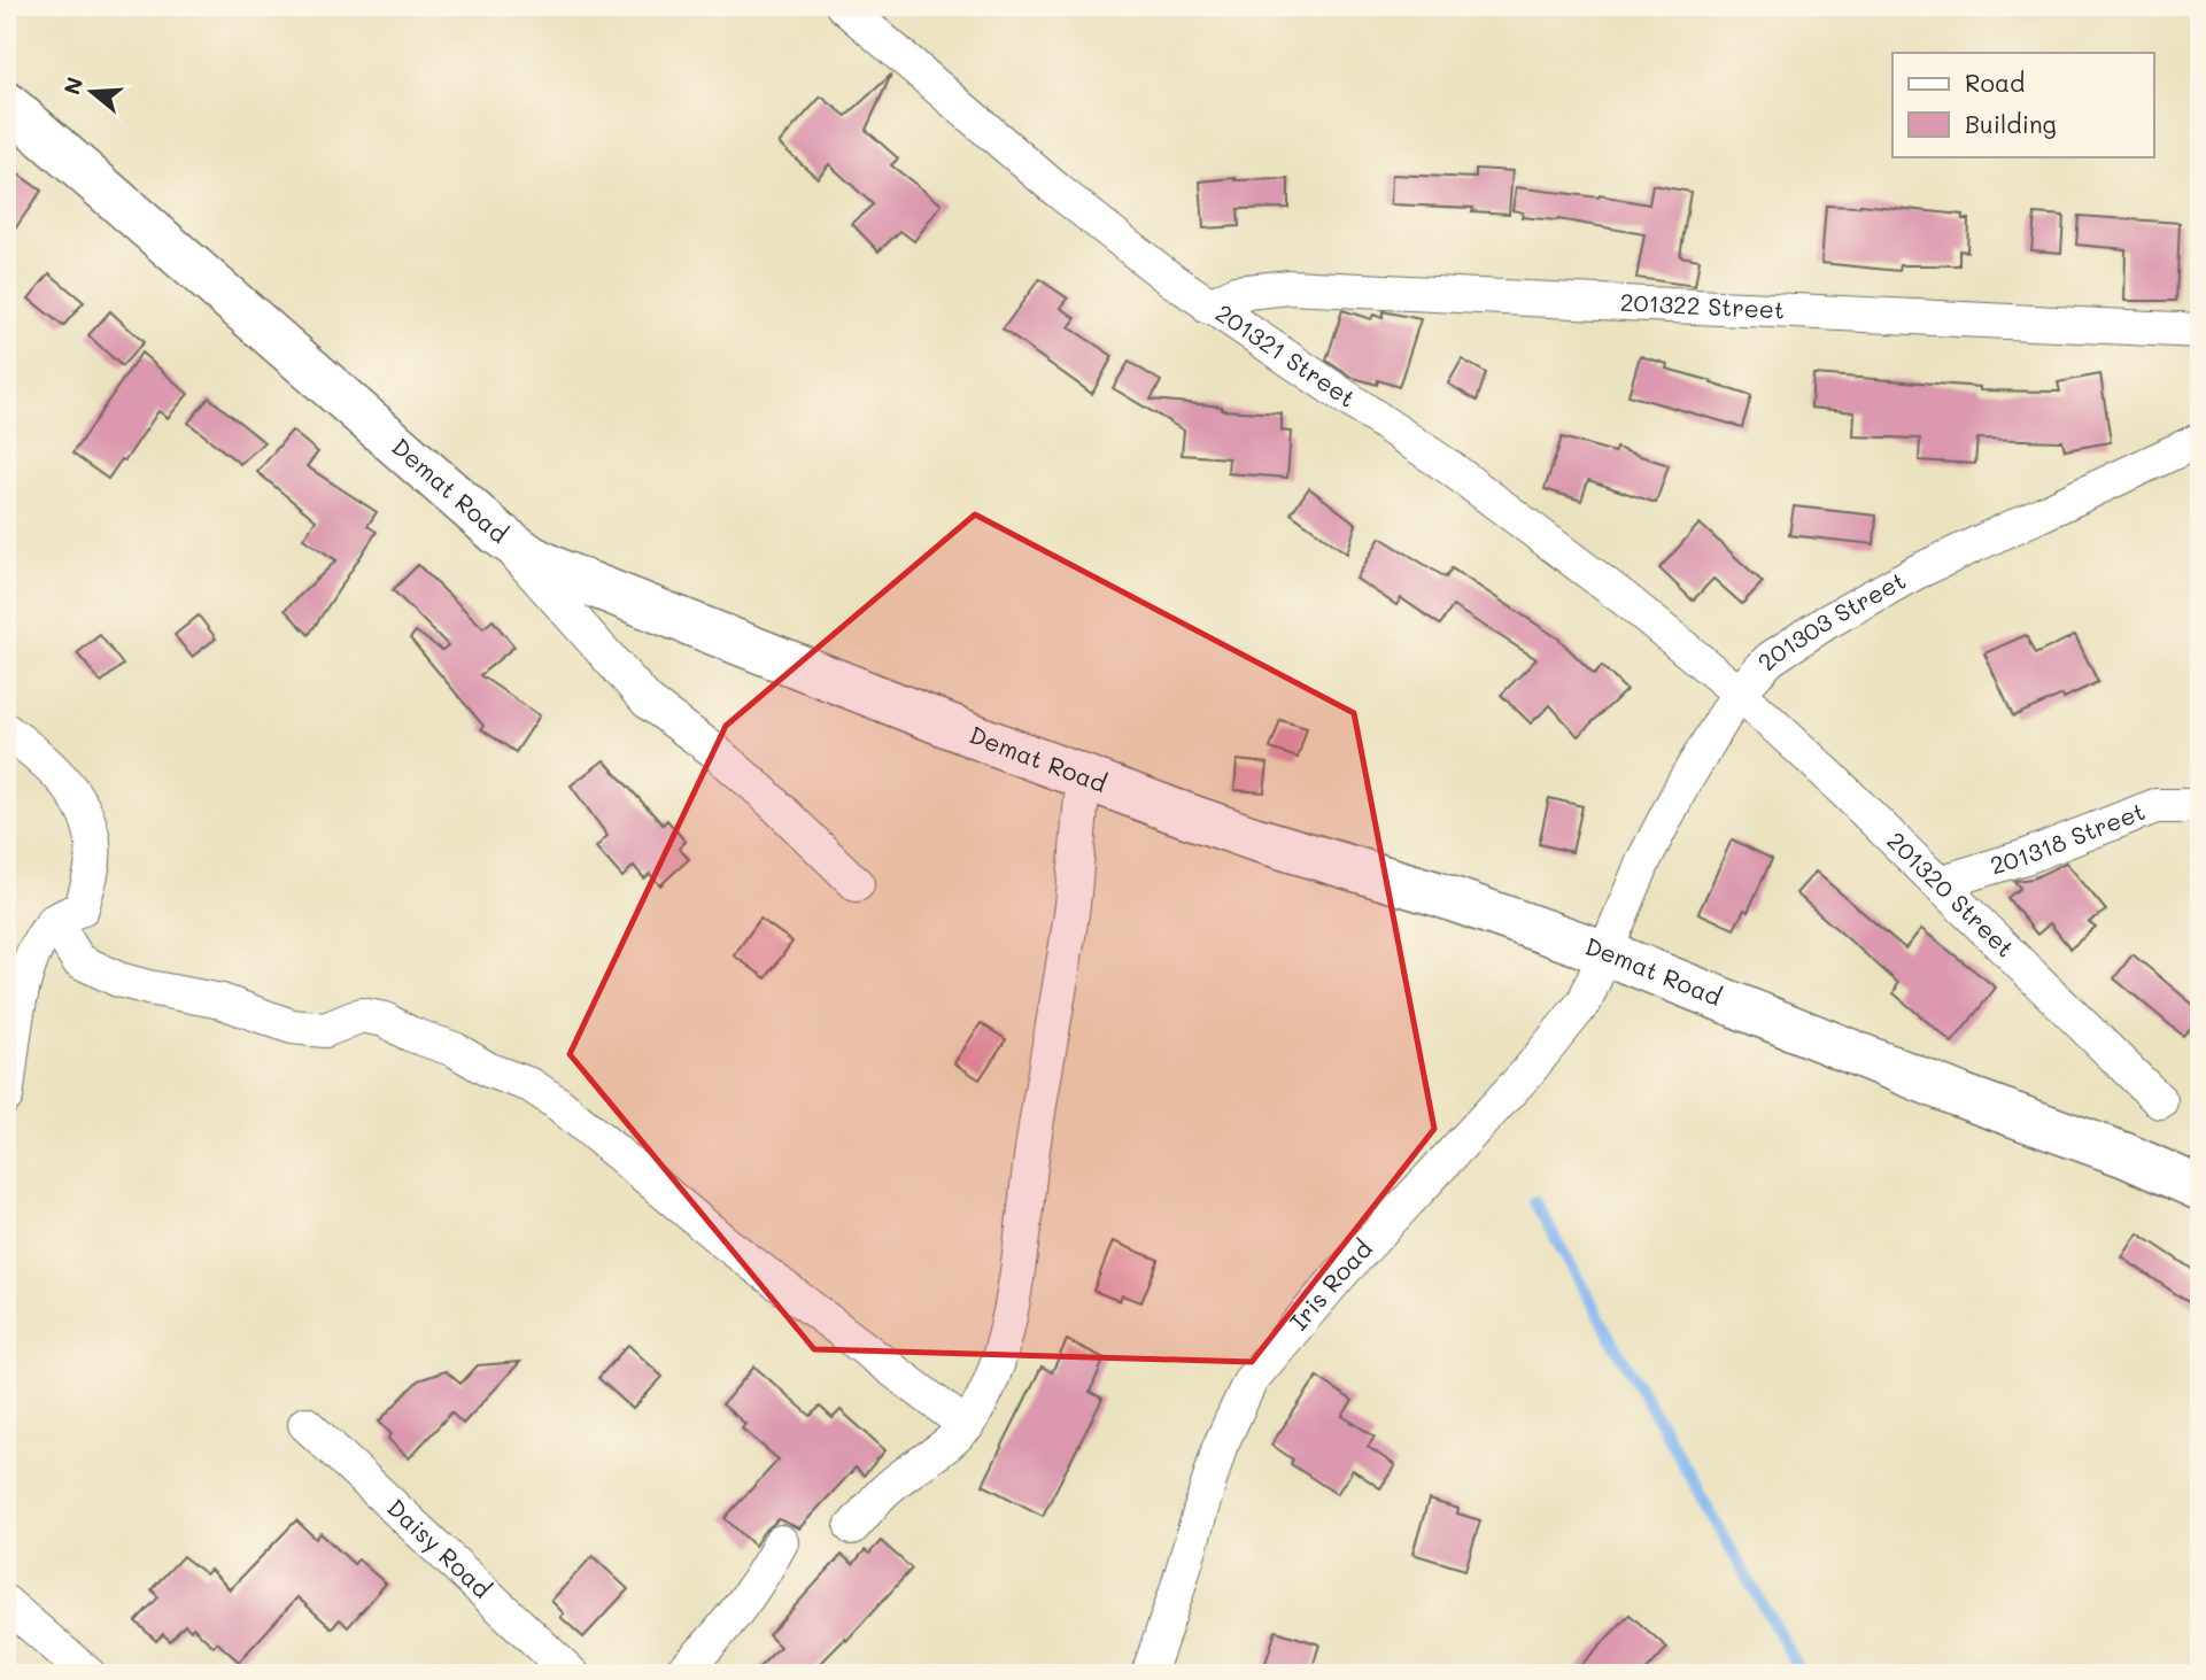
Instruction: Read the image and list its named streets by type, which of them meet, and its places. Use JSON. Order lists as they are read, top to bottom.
{
  "streets": {
    "street": [
      "201322 Street",
      "201321 Street",
      "Demat Road",
      "201303 Street",
      "201318 Street",
      "201320 Street",
      "Iris Road",
      "Daisy Road"
    ]
  },
  "crossings": [
    ["201322 Street", "201321 Street"],
    ["201321 Street", "201303 Street"],
    ["201321 Street", "201320 Street"],
    ["Demat Road", "201303 Street"],
    ["Demat Road", "Iris Road"],
    ["201303 Street", "201320 Street"],
    ["201303 Street", "Iris Road"],
    ["201318 Street", "201320 Street"]
  ],
  "legend": ["Road", "Building"],
  "north": "left"
}
